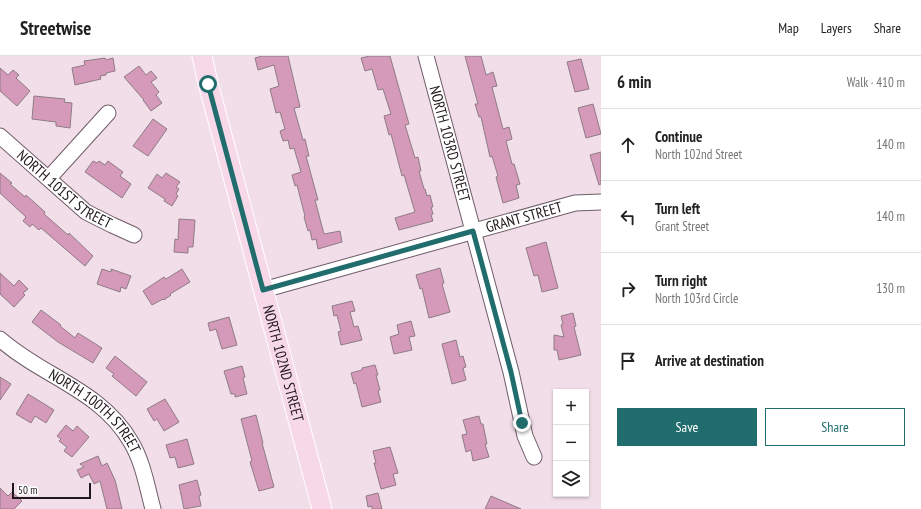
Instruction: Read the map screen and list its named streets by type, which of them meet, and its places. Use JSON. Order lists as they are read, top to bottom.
{
  "streets": {
    "main road": ["NORTH 102ND STREET"],
    "street": [
      "NORTH 103RD STREET",
      "NORTH 101ST STREET",
      "GRANT STREET",
      "NORTH 100TH STREET"
    ]
  },
  "crossings": [
    ["NORTH 103RD STREET", "GRANT STREET"],
    ["GRANT STREET", "NORTH 102ND STREET"]
  ],
  "scale_bar": "50 m",
  "page": {
    "header": "Streetwise",
    "nav": ["Map", "Layers", "Share"],
    "heading": ["6 min", "Walk · 410 m"],
    "list": [
      ["Continue", "North 102nd Street", "140 m"],
      ["Turn left", "Grant Street", "140 m"],
      ["Turn right", "North 103rd Circle", "130 m"],
      "Arrive at destination"
    ],
    "map_buttons": ["+", "−"],
    "buttons": ["Save", "Share"],
    "scale": "50 m"
  }
}
